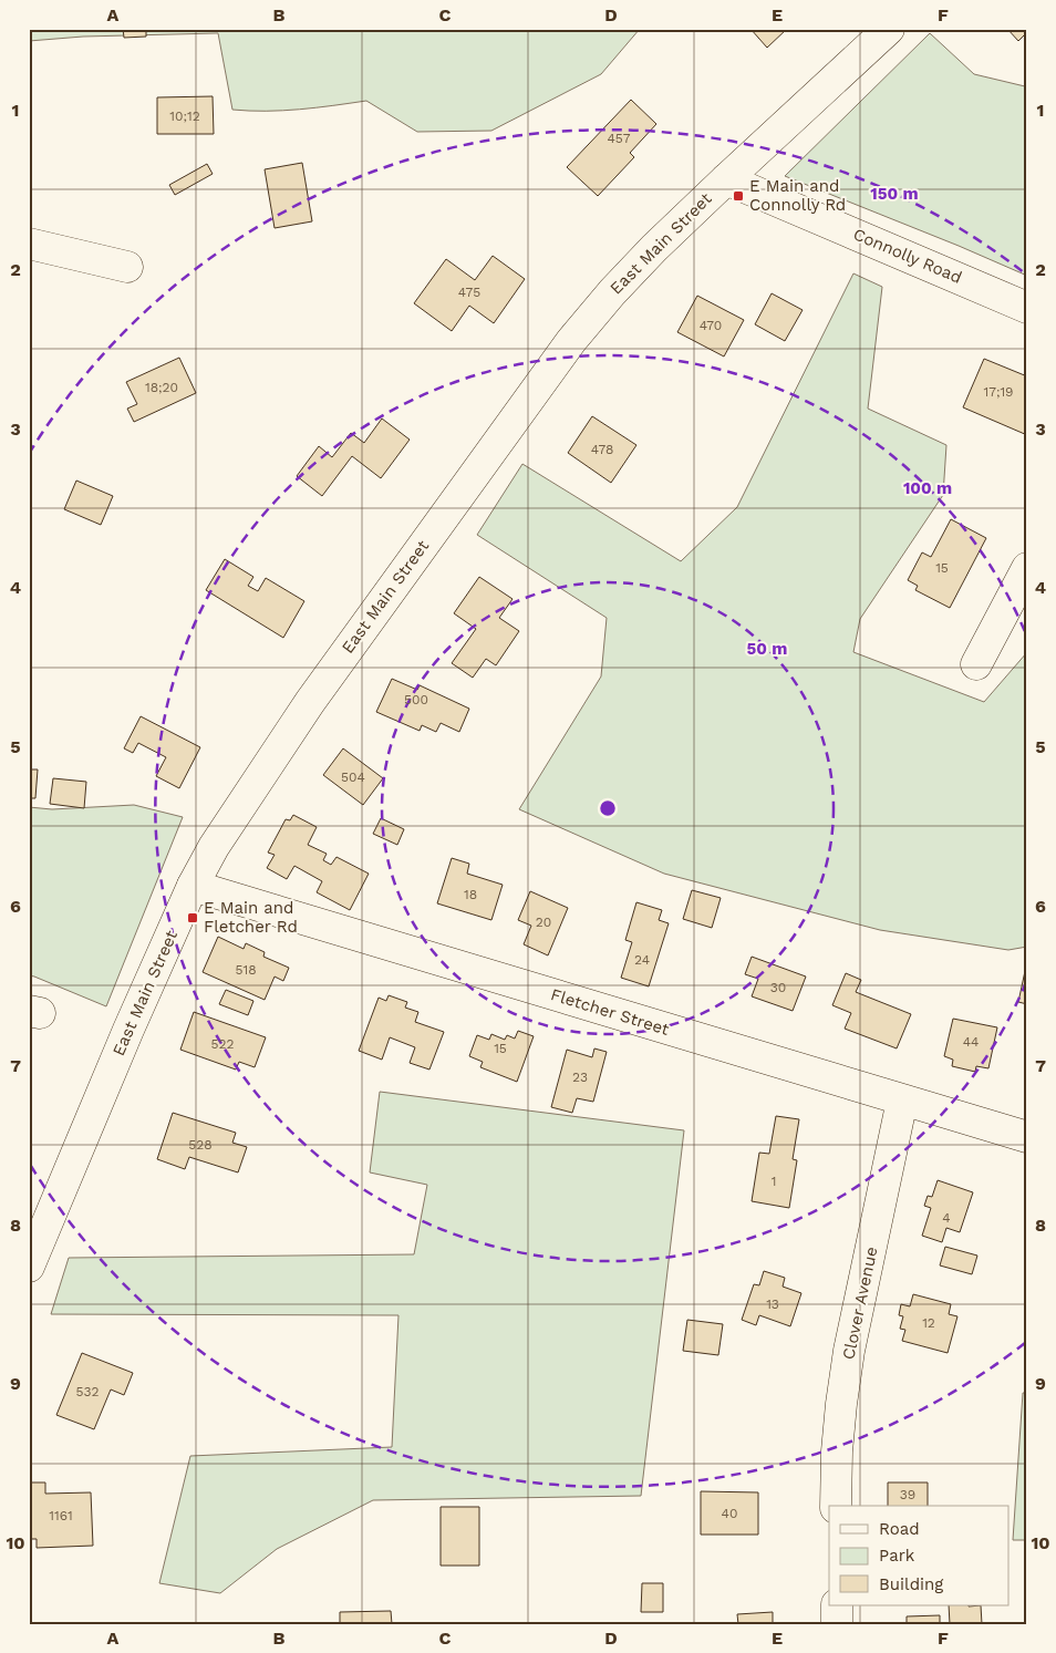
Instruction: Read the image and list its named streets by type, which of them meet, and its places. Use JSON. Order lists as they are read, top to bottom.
{
  "streets": {
    "street": [
      "East Main Street",
      "Connolly Road",
      "Fletcher Street",
      "Clover Avenue"
    ]
  },
  "crossings": [
    ["East Main Street", "Connolly Road"],
    ["East Main Street", "Fletcher Street"],
    ["Fletcher Street", "Clover Avenue"]
  ],
  "places": {
    "transit": ["E Main and Connolly Rd", "E Main and Fletcher Rd"]
  },
  "house_numbers": [
    "10;12",
    "457",
    "475",
    "470",
    "18;20",
    "17;19",
    "478",
    "15",
    "500",
    "504",
    "18",
    "20",
    "24",
    "518",
    "30",
    "44",
    "522",
    "15",
    "23",
    "528",
    "1",
    "4",
    "13",
    "12",
    "532",
    "39",
    "40",
    "1161"
  ],
  "legend": ["Road", "Park", "Building"],
  "grid": {
    "columns": [
      "A",
      "B",
      "C",
      "D",
      "E",
      "F"
    ],
    "rows": [
      "1",
      "2",
      "3",
      "4",
      "5",
      "6",
      "7",
      "8",
      "9",
      "10"
    ]
  },
  "rings": ["150 m", "100 m", "50 m"]
}
